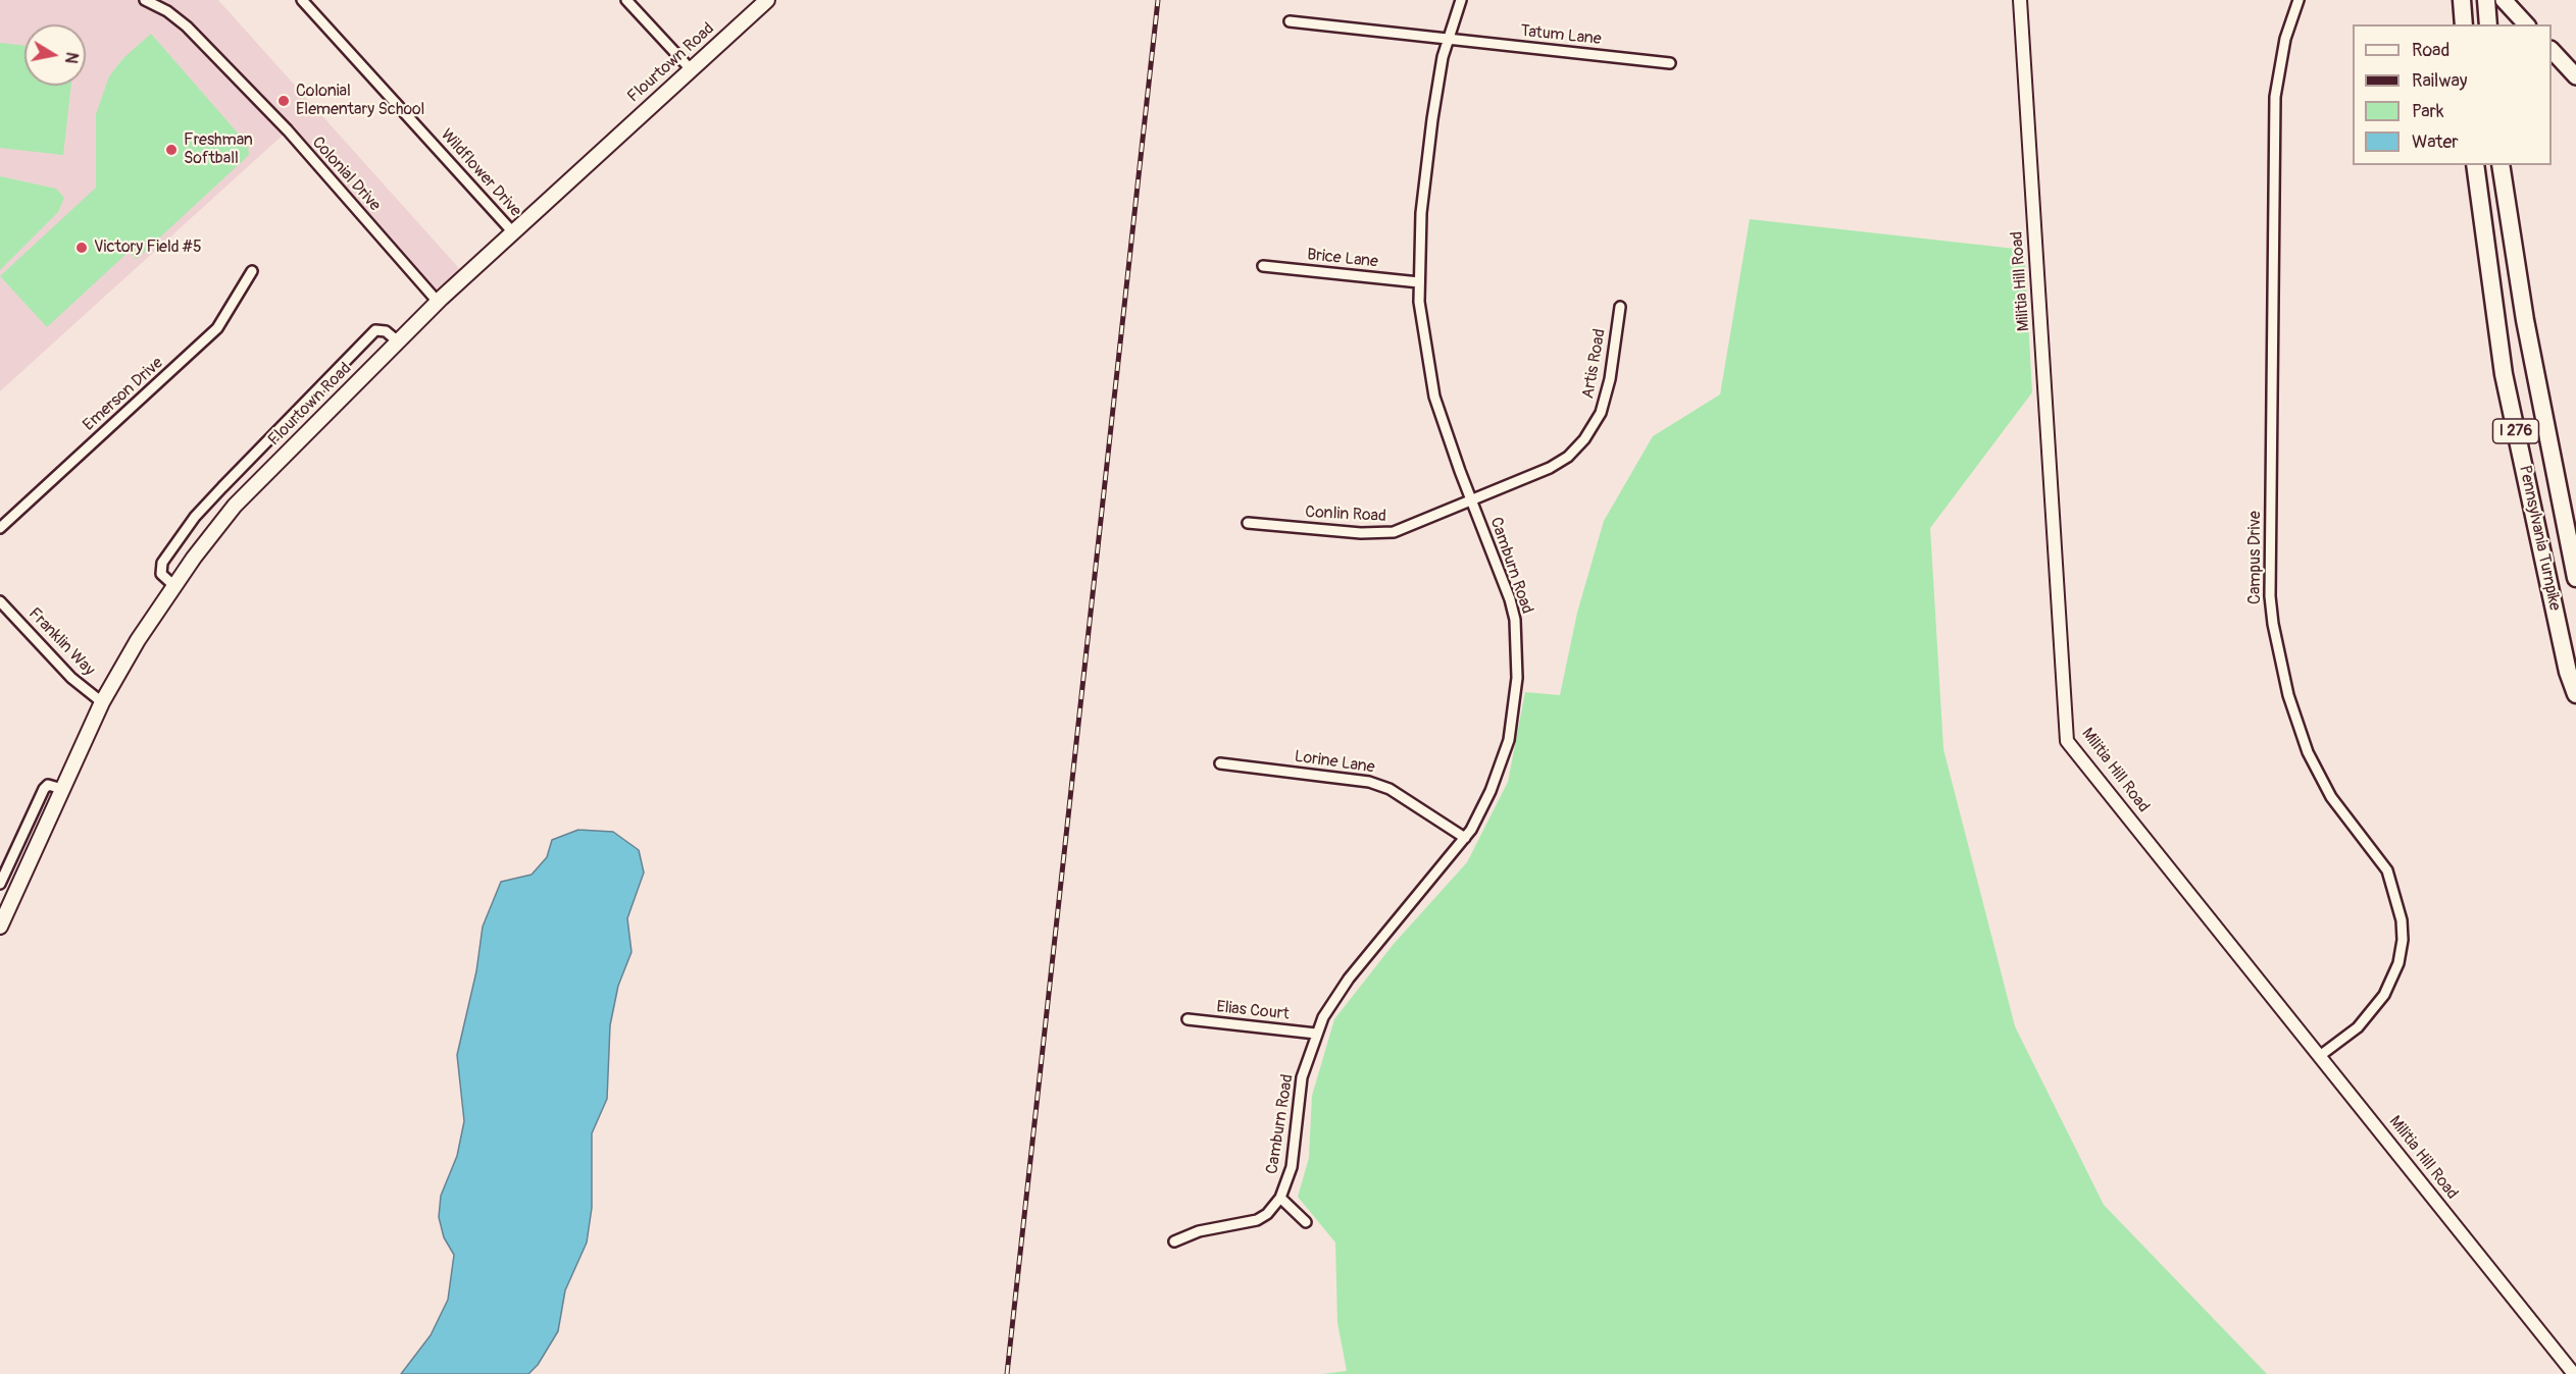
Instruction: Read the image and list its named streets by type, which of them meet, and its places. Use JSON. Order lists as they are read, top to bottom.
{
  "streets": {
    "highway": ["I 276", "Pennsylvania Turnpike"],
    "main road": ["Flourtown Road"],
    "street": [
      "Tatum Lane",
      "Wildflower Drive",
      "Colonial Drive",
      "Brice Lane",
      "Militia Hill Road",
      "Artis Road",
      "Emerson Drive",
      "Conlin Road",
      "Campus Drive",
      "Camburn Road",
      "Franklin Way",
      "Lorine Lane",
      "Elias Court"
    ]
  },
  "crossings": [
    ["Tatum Lane", "Camburn Road"],
    ["Flourtown Road", "Wildflower Drive"],
    ["Flourtown Road", "Colonial Drive"],
    ["Flourtown Road", "Franklin Way"],
    ["Brice Lane", "Camburn Road"],
    ["Militia Hill Road", "Campus Drive"],
    ["Artis Road", "Conlin Road"],
    ["Artis Road", "Camburn Road"],
    ["Conlin Road", "Camburn Road"],
    ["Camburn Road", "Lorine Lane"],
    ["Camburn Road", "Elias Court"]
  ],
  "places": ["Colonial Elementary School", "Freshman Softball", "Victory Field #5"],
  "legend": [
    "Road",
    "Railway",
    "Park",
    "Water"
  ],
  "north": "right"
}
